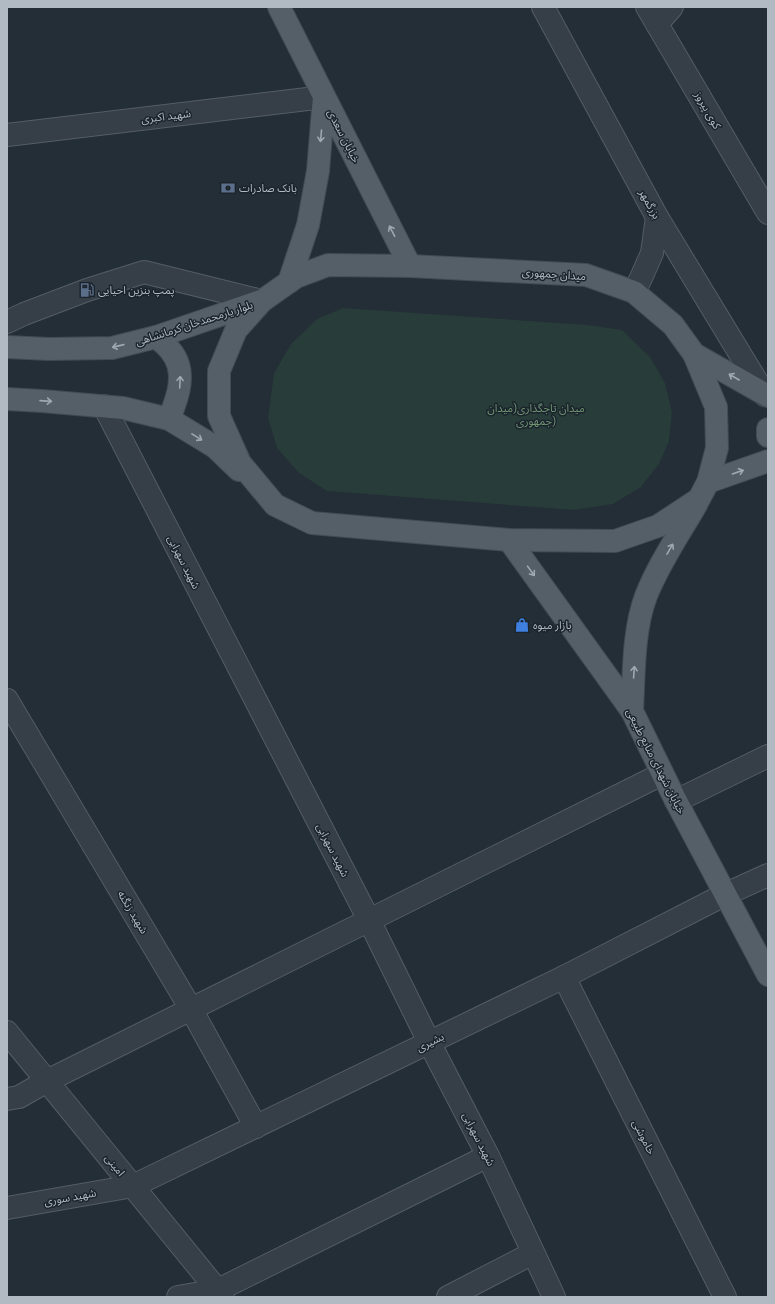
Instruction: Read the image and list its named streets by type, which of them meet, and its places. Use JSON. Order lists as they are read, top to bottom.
{
  "streets": {
    "main road": [
      "خیابان سعدی",
      "میدان جمهوری",
      "بلوار یارمحمدخان کرمانشاهی",
      "خیابان شهدای منابع طبیعی"
    ],
    "street": [
      "کوی پیروز",
      "شهید اکبری",
      "بزرگمهر",
      "شهید سهرابی",
      "شهید زنگنه",
      "بشیری",
      "خاموشی",
      "امینی",
      "شهید سوری"
    ]
  },
  "crossings": [
    ["شهید اکبری", "خیابان سعدی"],
    ["خیابان سعدی", "میدان جمهوری"],
    ["میدان جمهوری", "بلوار یارمحمدخان کرمانشاهی"],
    ["میدان جمهوری", "خیابان شهدای منابع طبیعی"],
    ["شهید سهرابی", "بشیری"],
    ["خیابان شهدای منابع طبیعی", "بشیری"],
    ["شهید زنگنه", "بشیری"],
    ["بشیری", "خاموشی"],
    ["بشیری", "امینی"],
    ["بشیری", "شهید سوری"],
    ["امینی", "شهید سوری"]
  ],
  "one_way": ["خیابان سعدی", "خیابان شهدای منابع طبیعی"],
  "parks": ["میدان تاجگذاری(میدان جمهوری)"],
  "places": {
    "bank": ["بانک صادرات"],
    "fuel station": ["پمپ بنزین احیایی"],
    "shop": ["بازار میوه"]
  }
}
